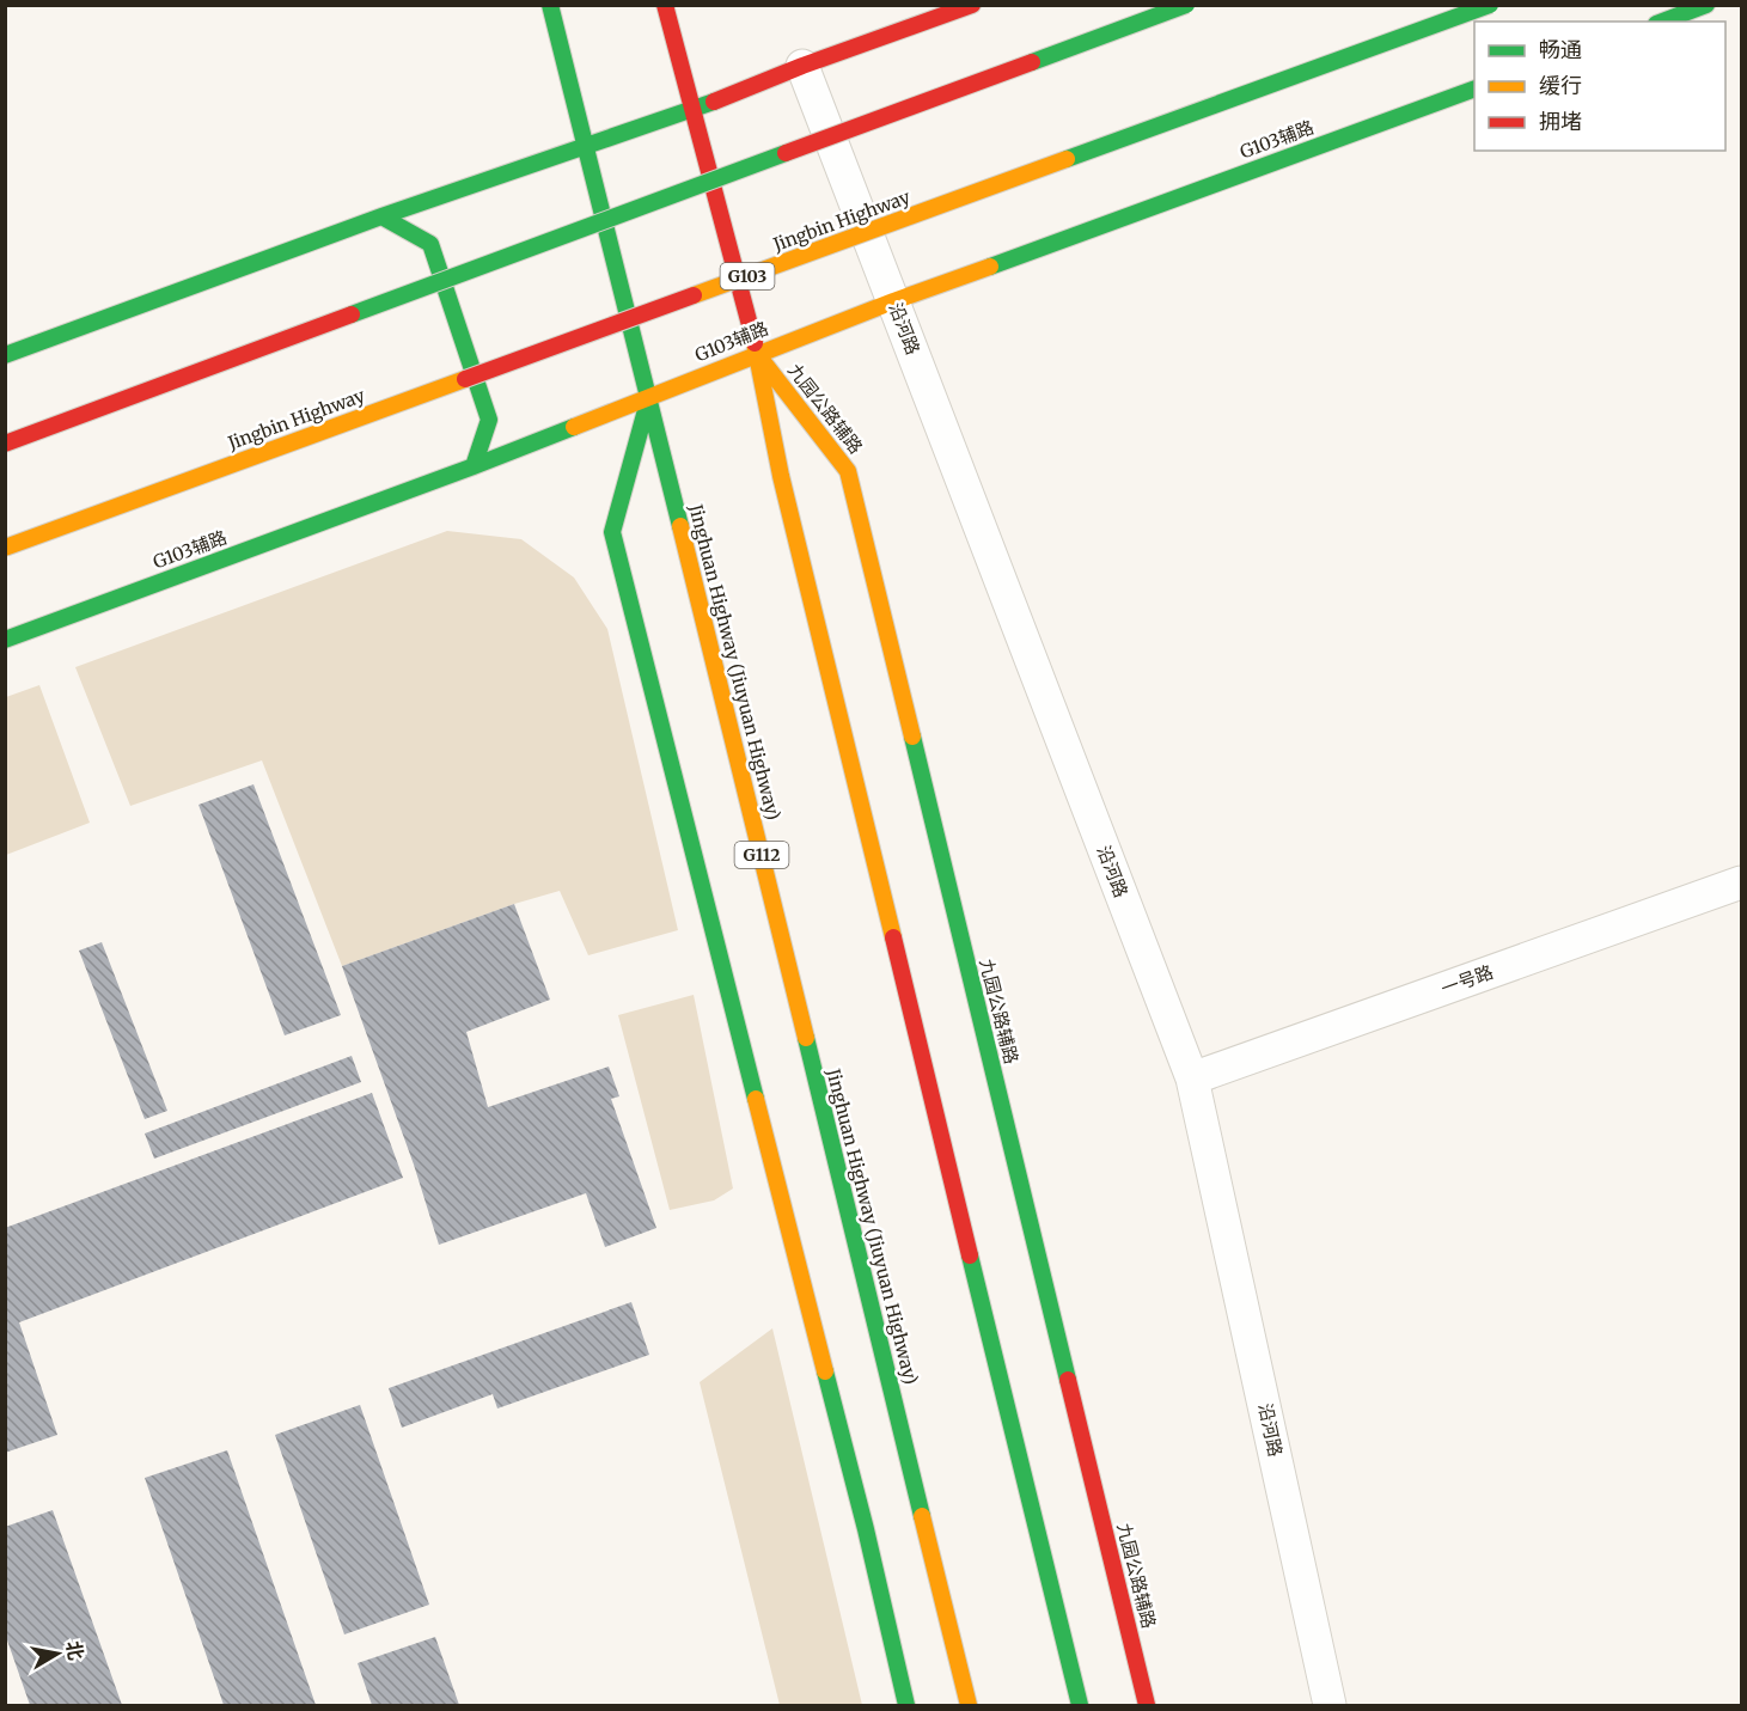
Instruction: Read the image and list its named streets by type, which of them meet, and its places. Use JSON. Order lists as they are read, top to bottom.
{
  "streets": {
    "main road": [
      "G103辅路",
      "Jingbin Highway",
      "G103",
      "九园公路辅路",
      "Jinghuan Highway (Jiuyuan Highway)",
      "G112"
    ],
    "street": ["沿河路", "一号路"]
  },
  "crossings": [
    ["G103辅路", "沿河路"],
    ["G103辅路", "九园公路辅路"],
    ["G103辅路", "Jinghuan Highway (Jiuyuan Highway)"],
    ["沿河路", "一号路"]
  ],
  "legend": ["畅通", "缓行", "拥堵"],
  "north": "right"
}
